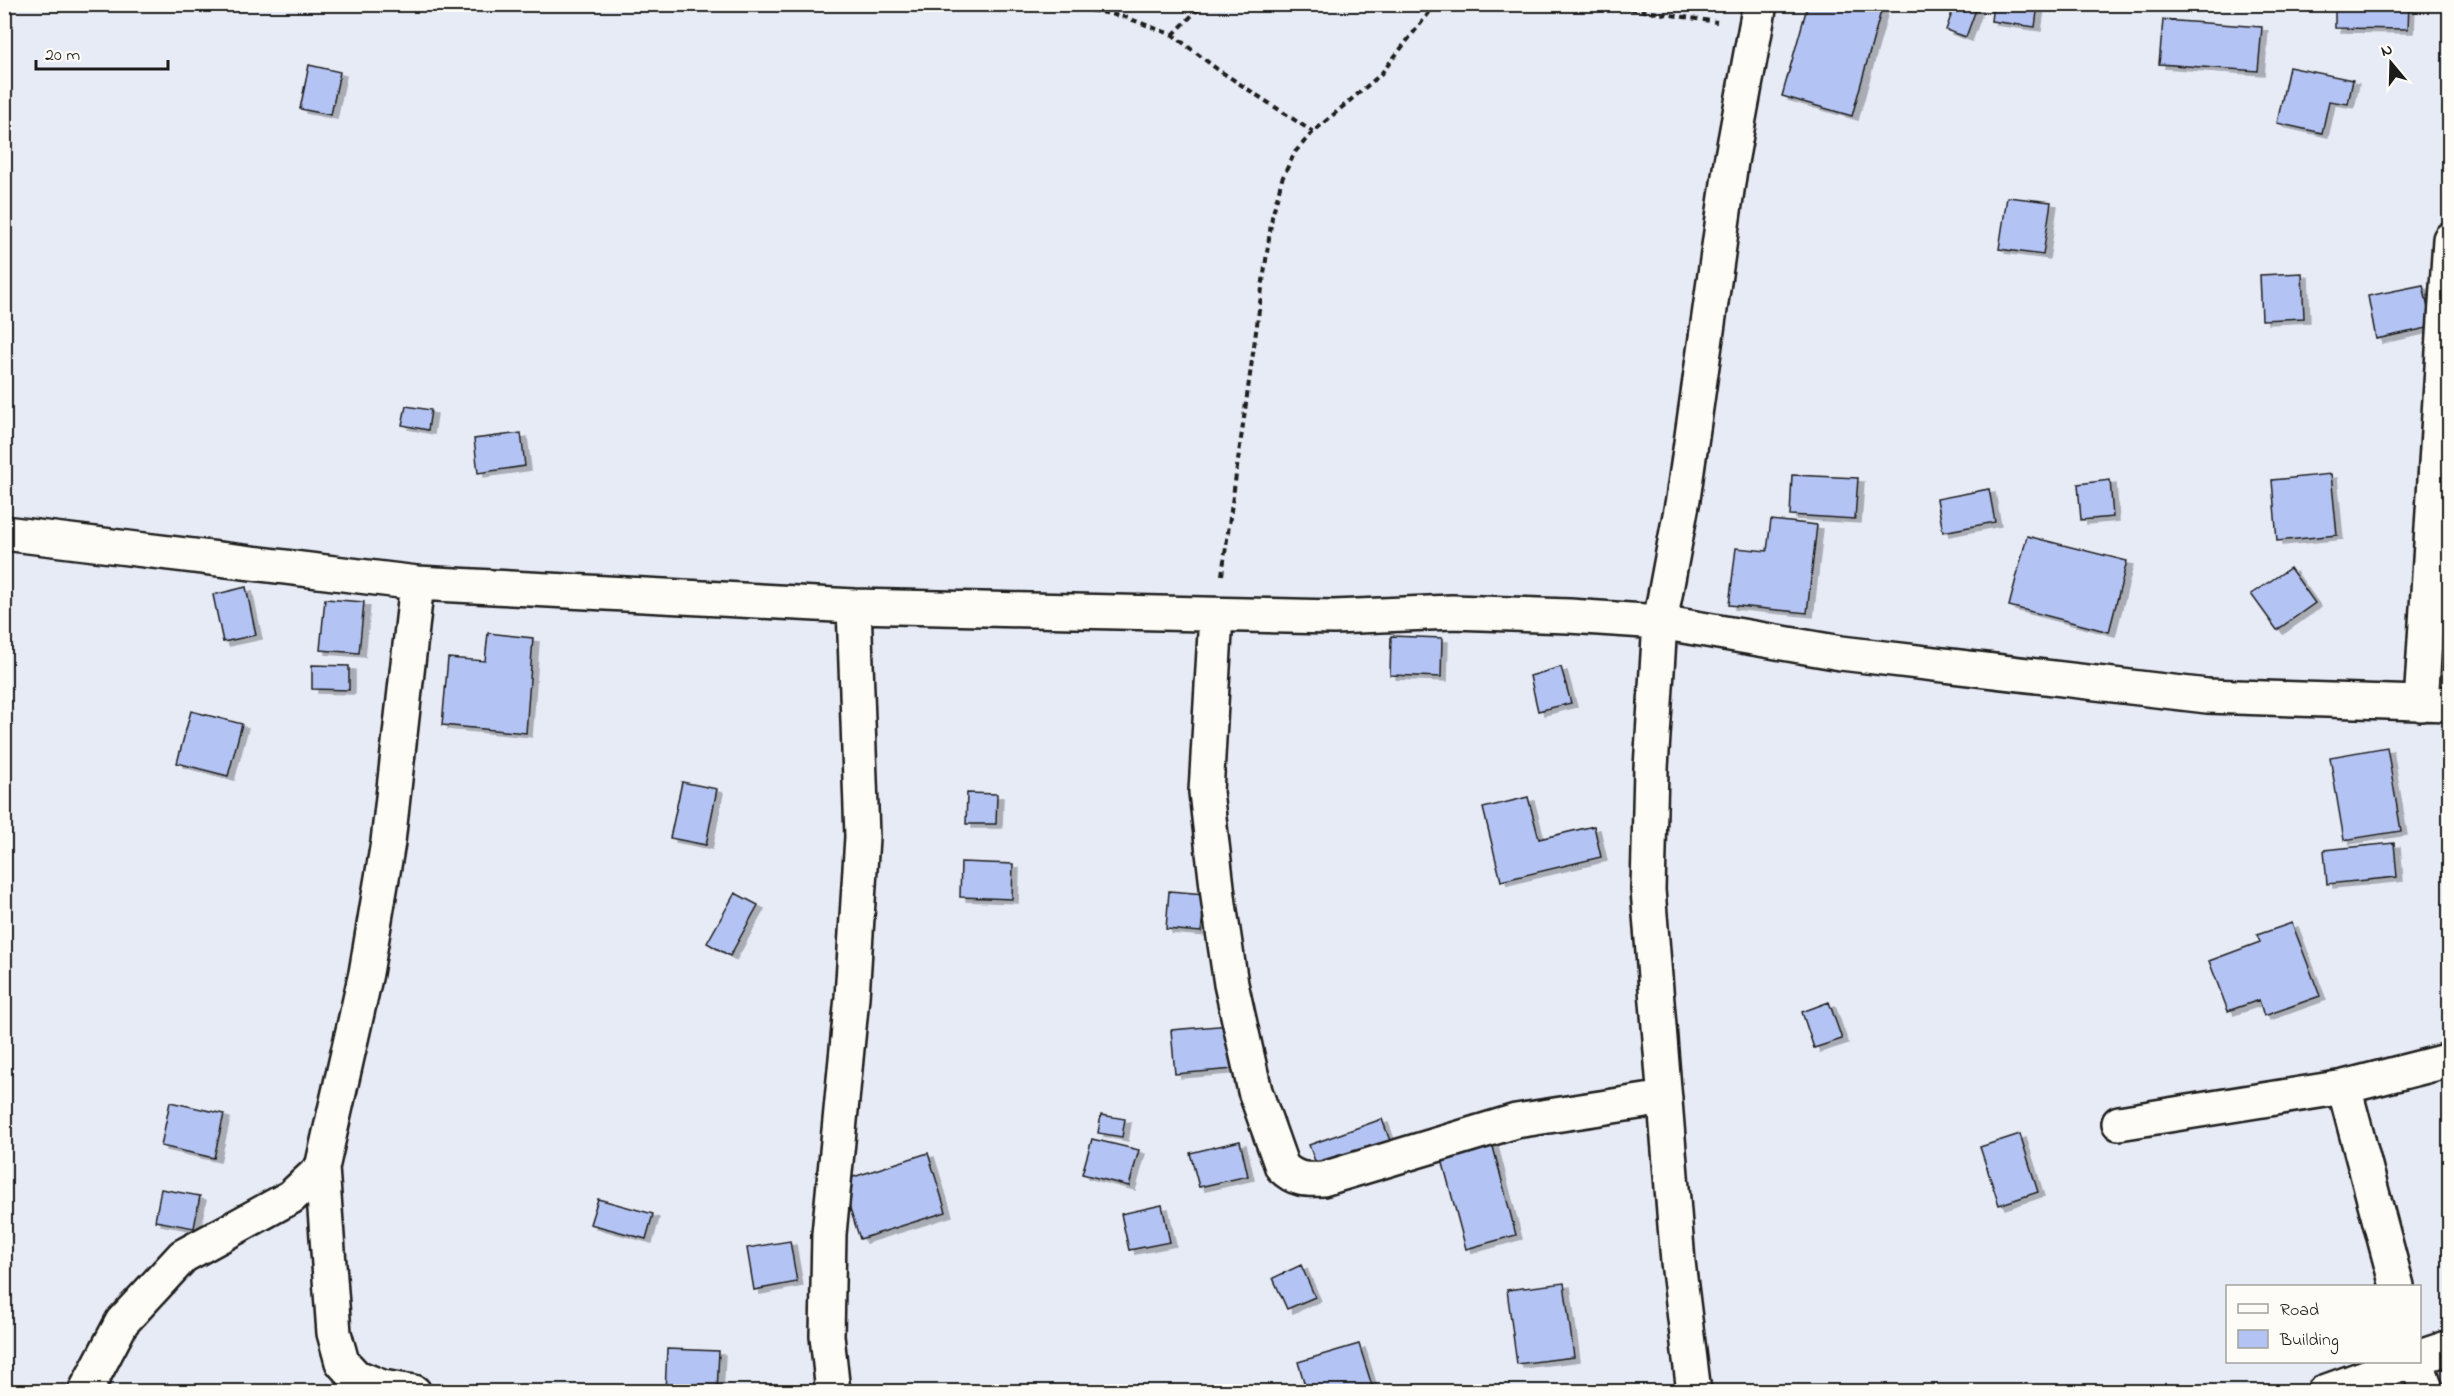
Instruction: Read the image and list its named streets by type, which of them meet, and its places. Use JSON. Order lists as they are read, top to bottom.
{
  "legend": ["Road", "Building"],
  "scale_bar": "20 m",
  "north": "top"
}
